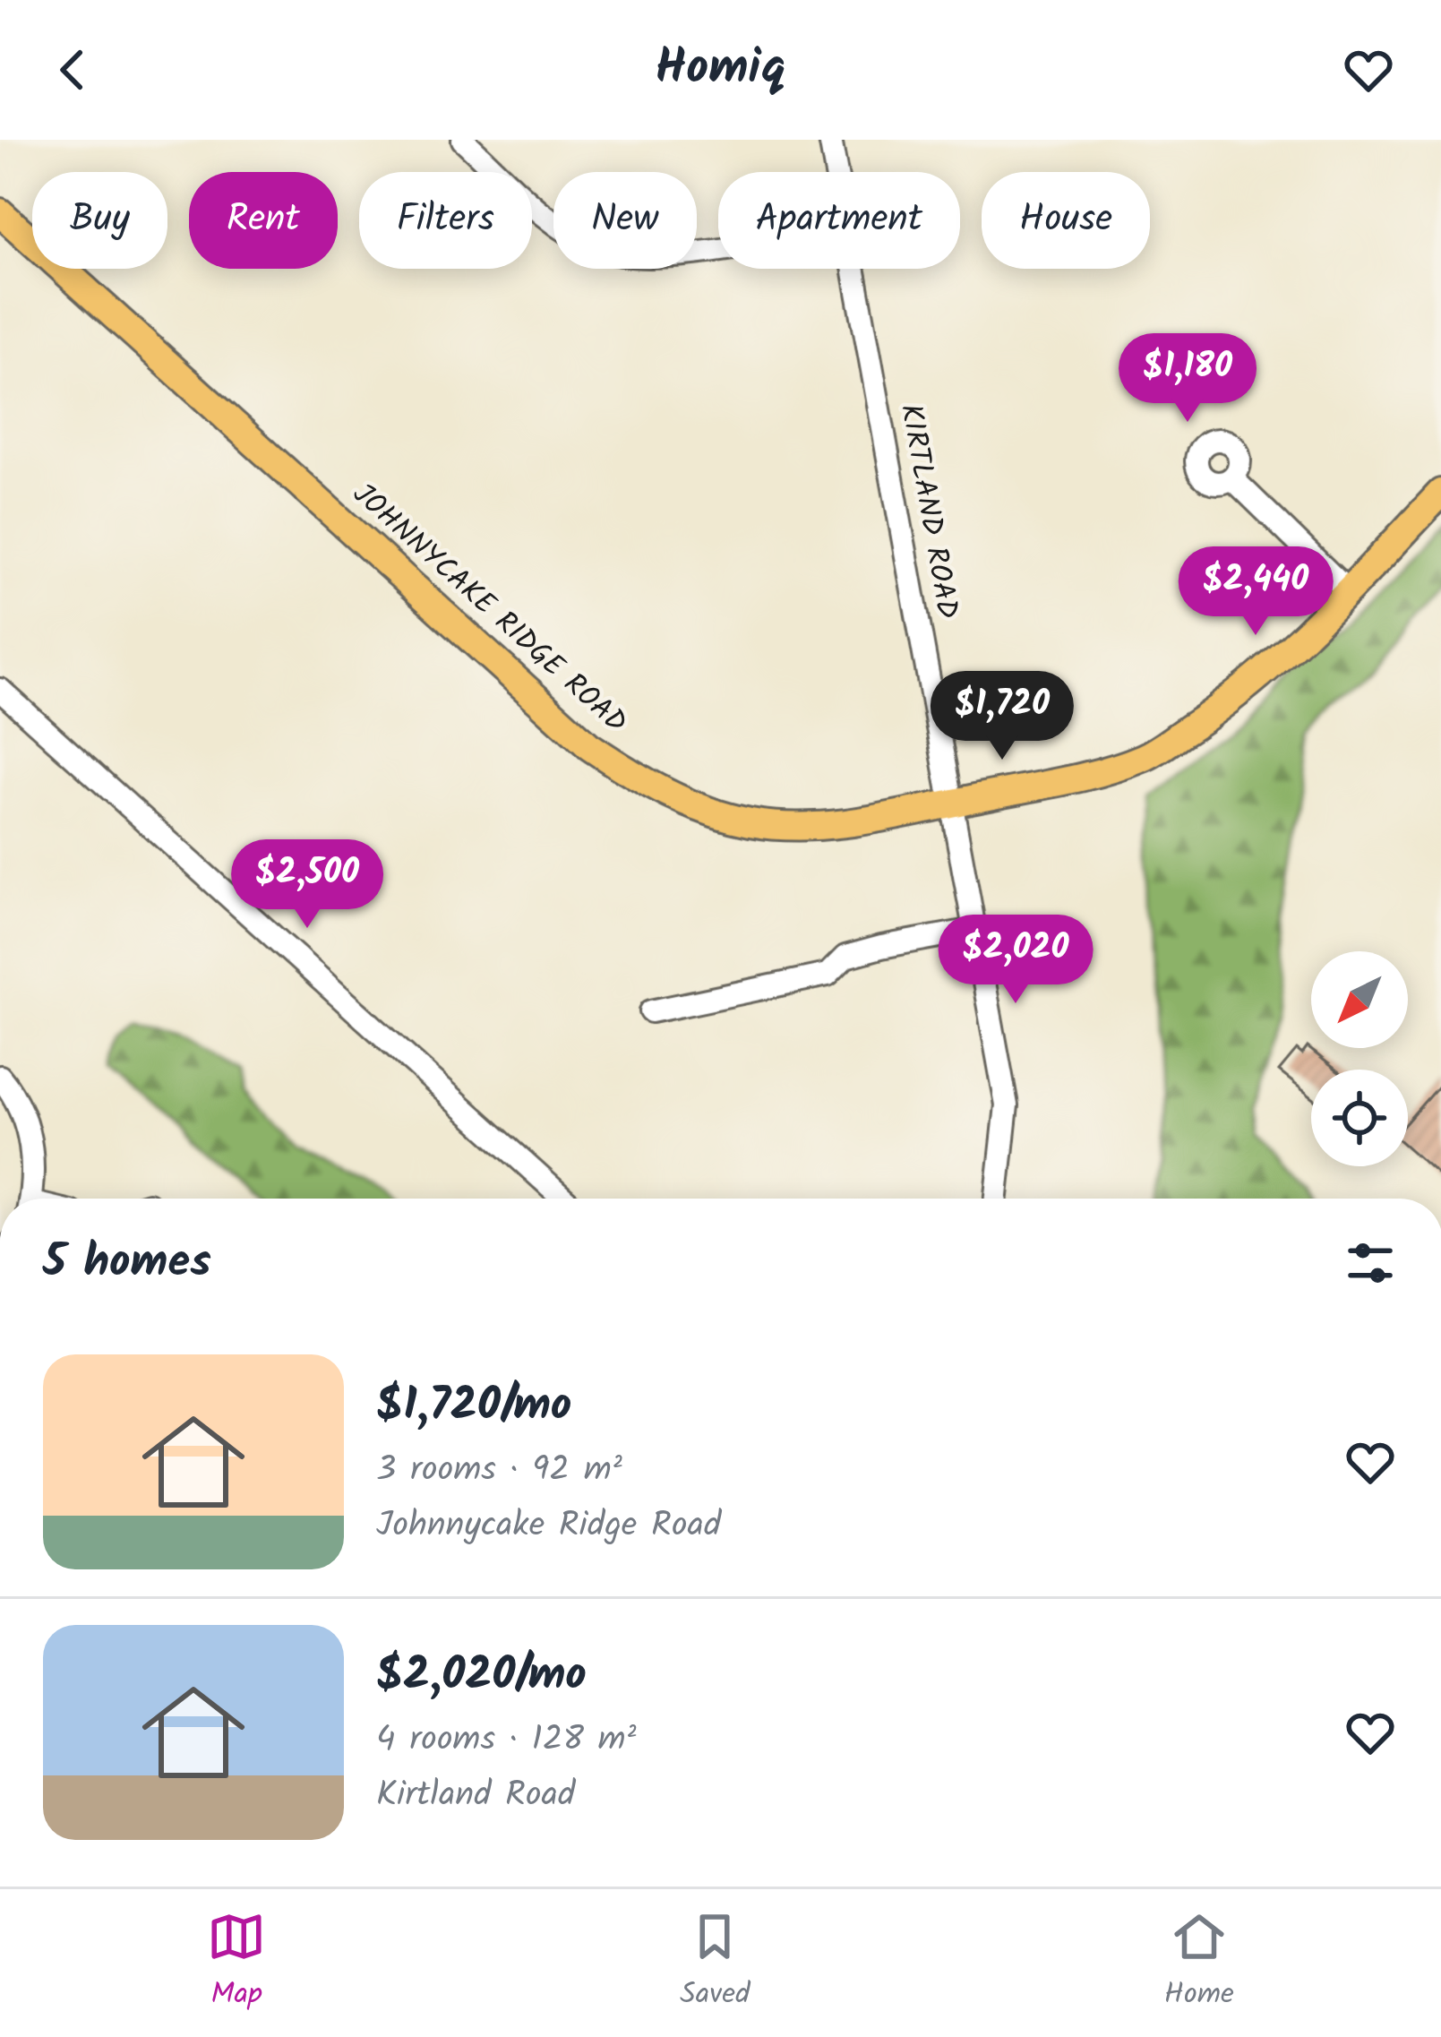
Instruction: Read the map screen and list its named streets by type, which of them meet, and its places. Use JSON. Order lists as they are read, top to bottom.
{
  "streets": {
    "main road": ["JOHNNYCAKE RIDGE ROAD"],
    "street": ["KIRTLAND ROAD"]
  },
  "crossings": [
    ["KIRTLAND ROAD", "JOHNNYCAKE RIDGE ROAD"]
  ],
  "north": "bottom left",
  "page": {
    "header": "Homiq",
    "chip": [
      "Buy",
      "Rent",
      "Filters",
      "New",
      "Apartment",
      "House"
    ],
    "price": [
      "$1,180",
      "$2,440",
      "$1,720",
      "$2,500",
      "$2,020"
    ],
    "heading": "5 homes",
    "list": [
      {
        "name": "$1,720/mo",
        "note": "3 rooms · 92 m² · Johnnycake Ridge Road"
      },
      {
        "name": "$2,020/mo",
        "note": "4 rooms · 128 m² · Kirtland Road"
      }
    ],
    "tabs": ["Map", "Saved", "Home"]
  }
}
